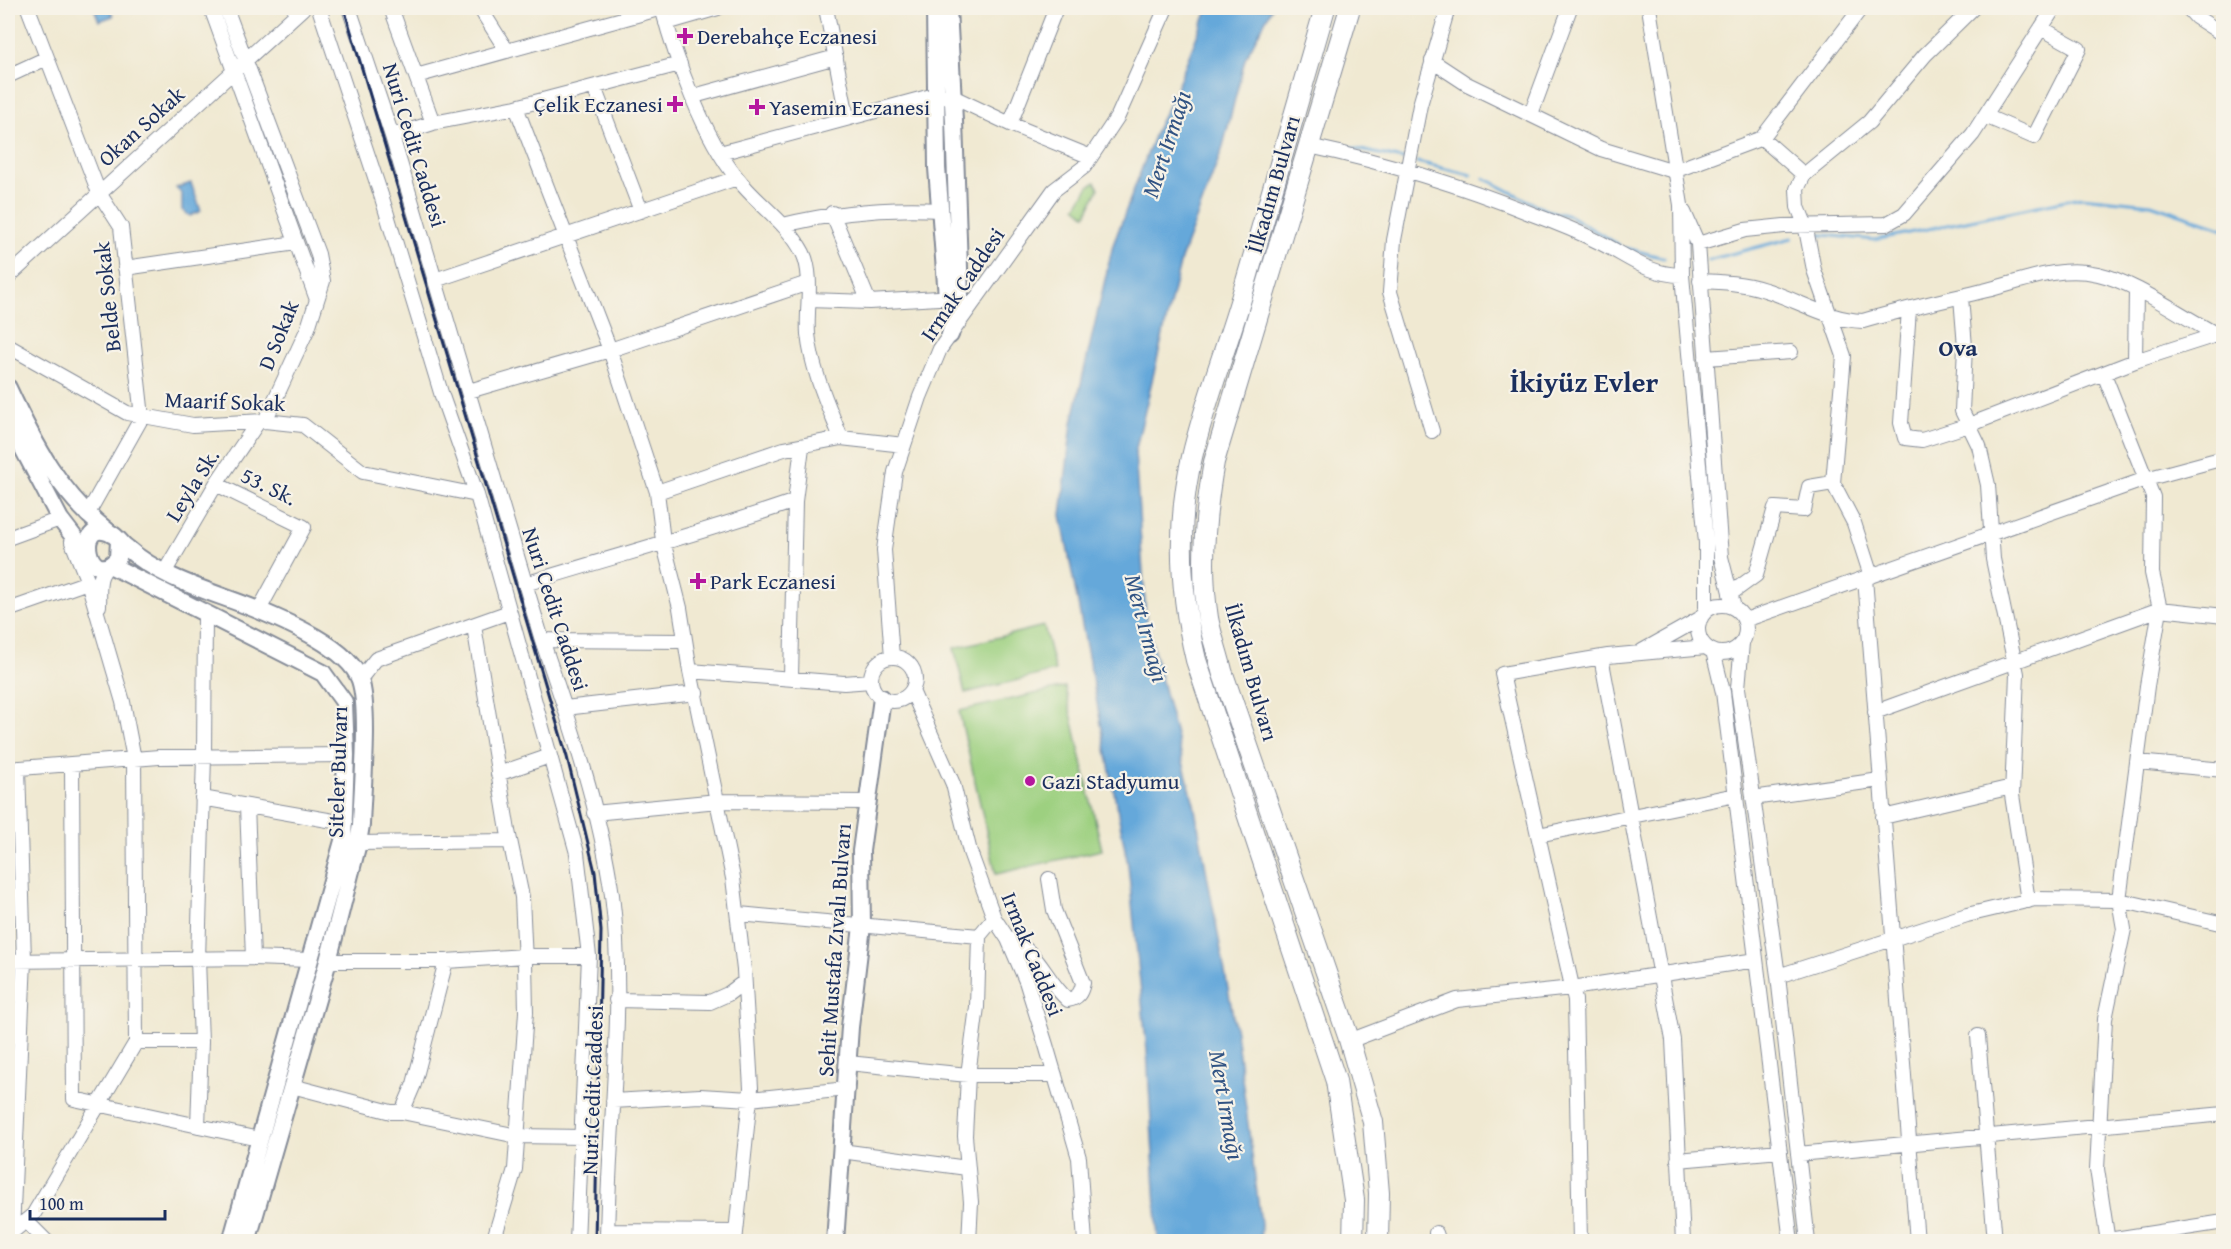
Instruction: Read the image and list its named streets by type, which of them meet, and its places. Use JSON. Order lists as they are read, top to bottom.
{
  "streets": {
    "highway": ["İlkadım Bulvarı"],
    "main road": ["Siteler Bulvarı", "Sehit Mustafa Zıvalı Bulvarı"],
    "street": [
      "Okan Sokak",
      "Nuri Cedit Caddesi",
      "Irmak Caddesi",
      "Belde Sokak",
      "D Sokak",
      "Maarif Sokak",
      "Leyla Sk.",
      "53. Sk."
    ]
  },
  "crossings": [
    ["Okan Sokak", "Belde Sokak"],
    ["Okan Sokak", "D Sokak"],
    ["Nuri Cedit Caddesi", "Maarif Sokak"],
    ["Irmak Caddesi", "Sehit Mustafa Zıvalı Bulvarı"],
    ["Belde Sokak", "Maarif Sokak"],
    ["D Sokak", "Maarif Sokak"],
    ["D Sokak", "Leyla Sk."],
    ["Maarif Sokak", "Leyla Sk."],
    ["Leyla Sk.", "53. Sk."],
    ["Leyla Sk.", "Siteler Bulvarı"],
    ["53. Sk.", "Siteler Bulvarı"]
  ],
  "districts": ["Ova", "İkiyüz Evler"],
  "water": ["Mert Irmağı"],
  "places": {
    "health": [
      "Derebahçe Eczanesi",
      "Çelik Eczanesi",
      "Yasemin Eczanesi",
      "Park Eczanesi"
    ],
    "other": ["Gazi Stadyumu"]
  },
  "scale_bar": "100 m"
}
